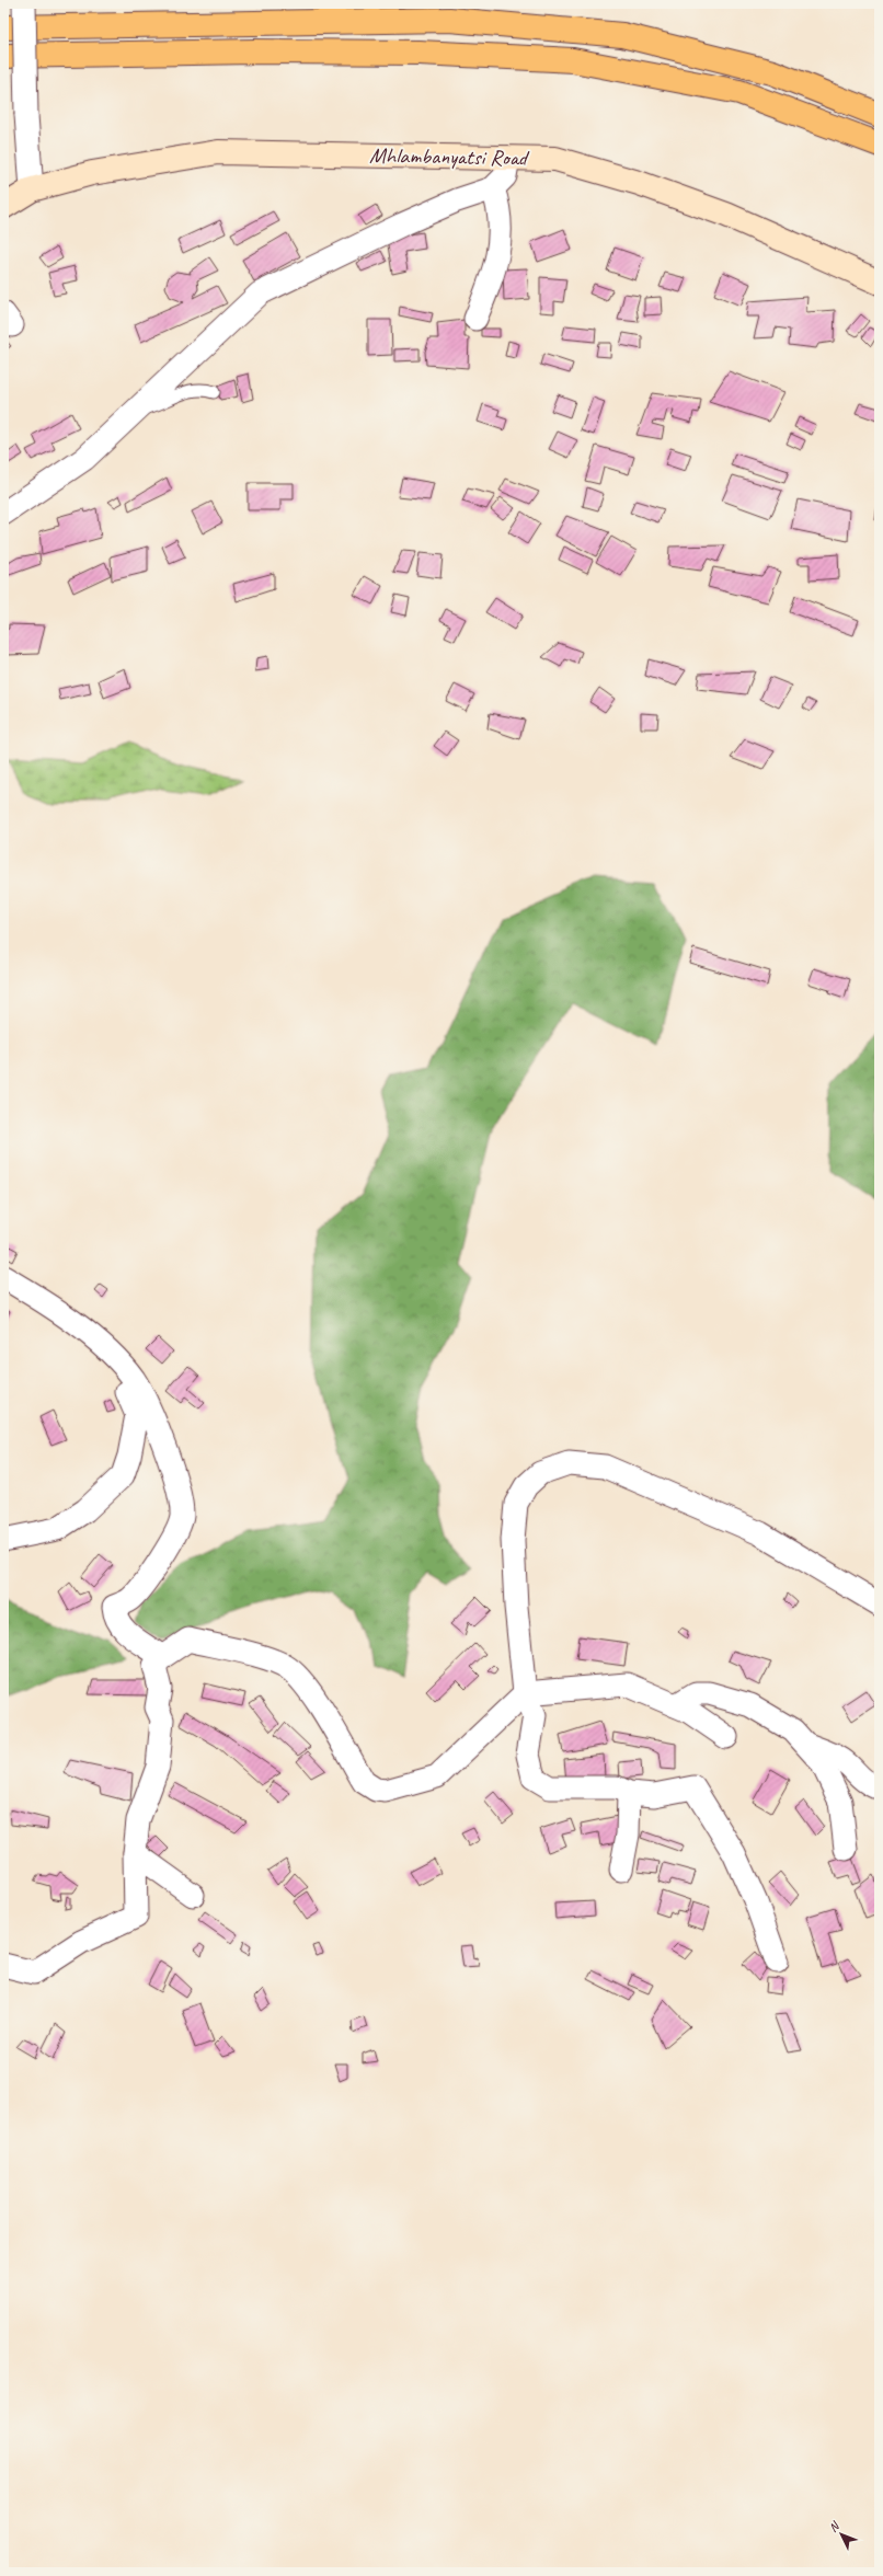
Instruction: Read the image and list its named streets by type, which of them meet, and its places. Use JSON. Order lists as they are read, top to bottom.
{
  "streets": {
    "main road": ["Mhlambanyatsi Road"]
  },
  "north": "top left"
}
